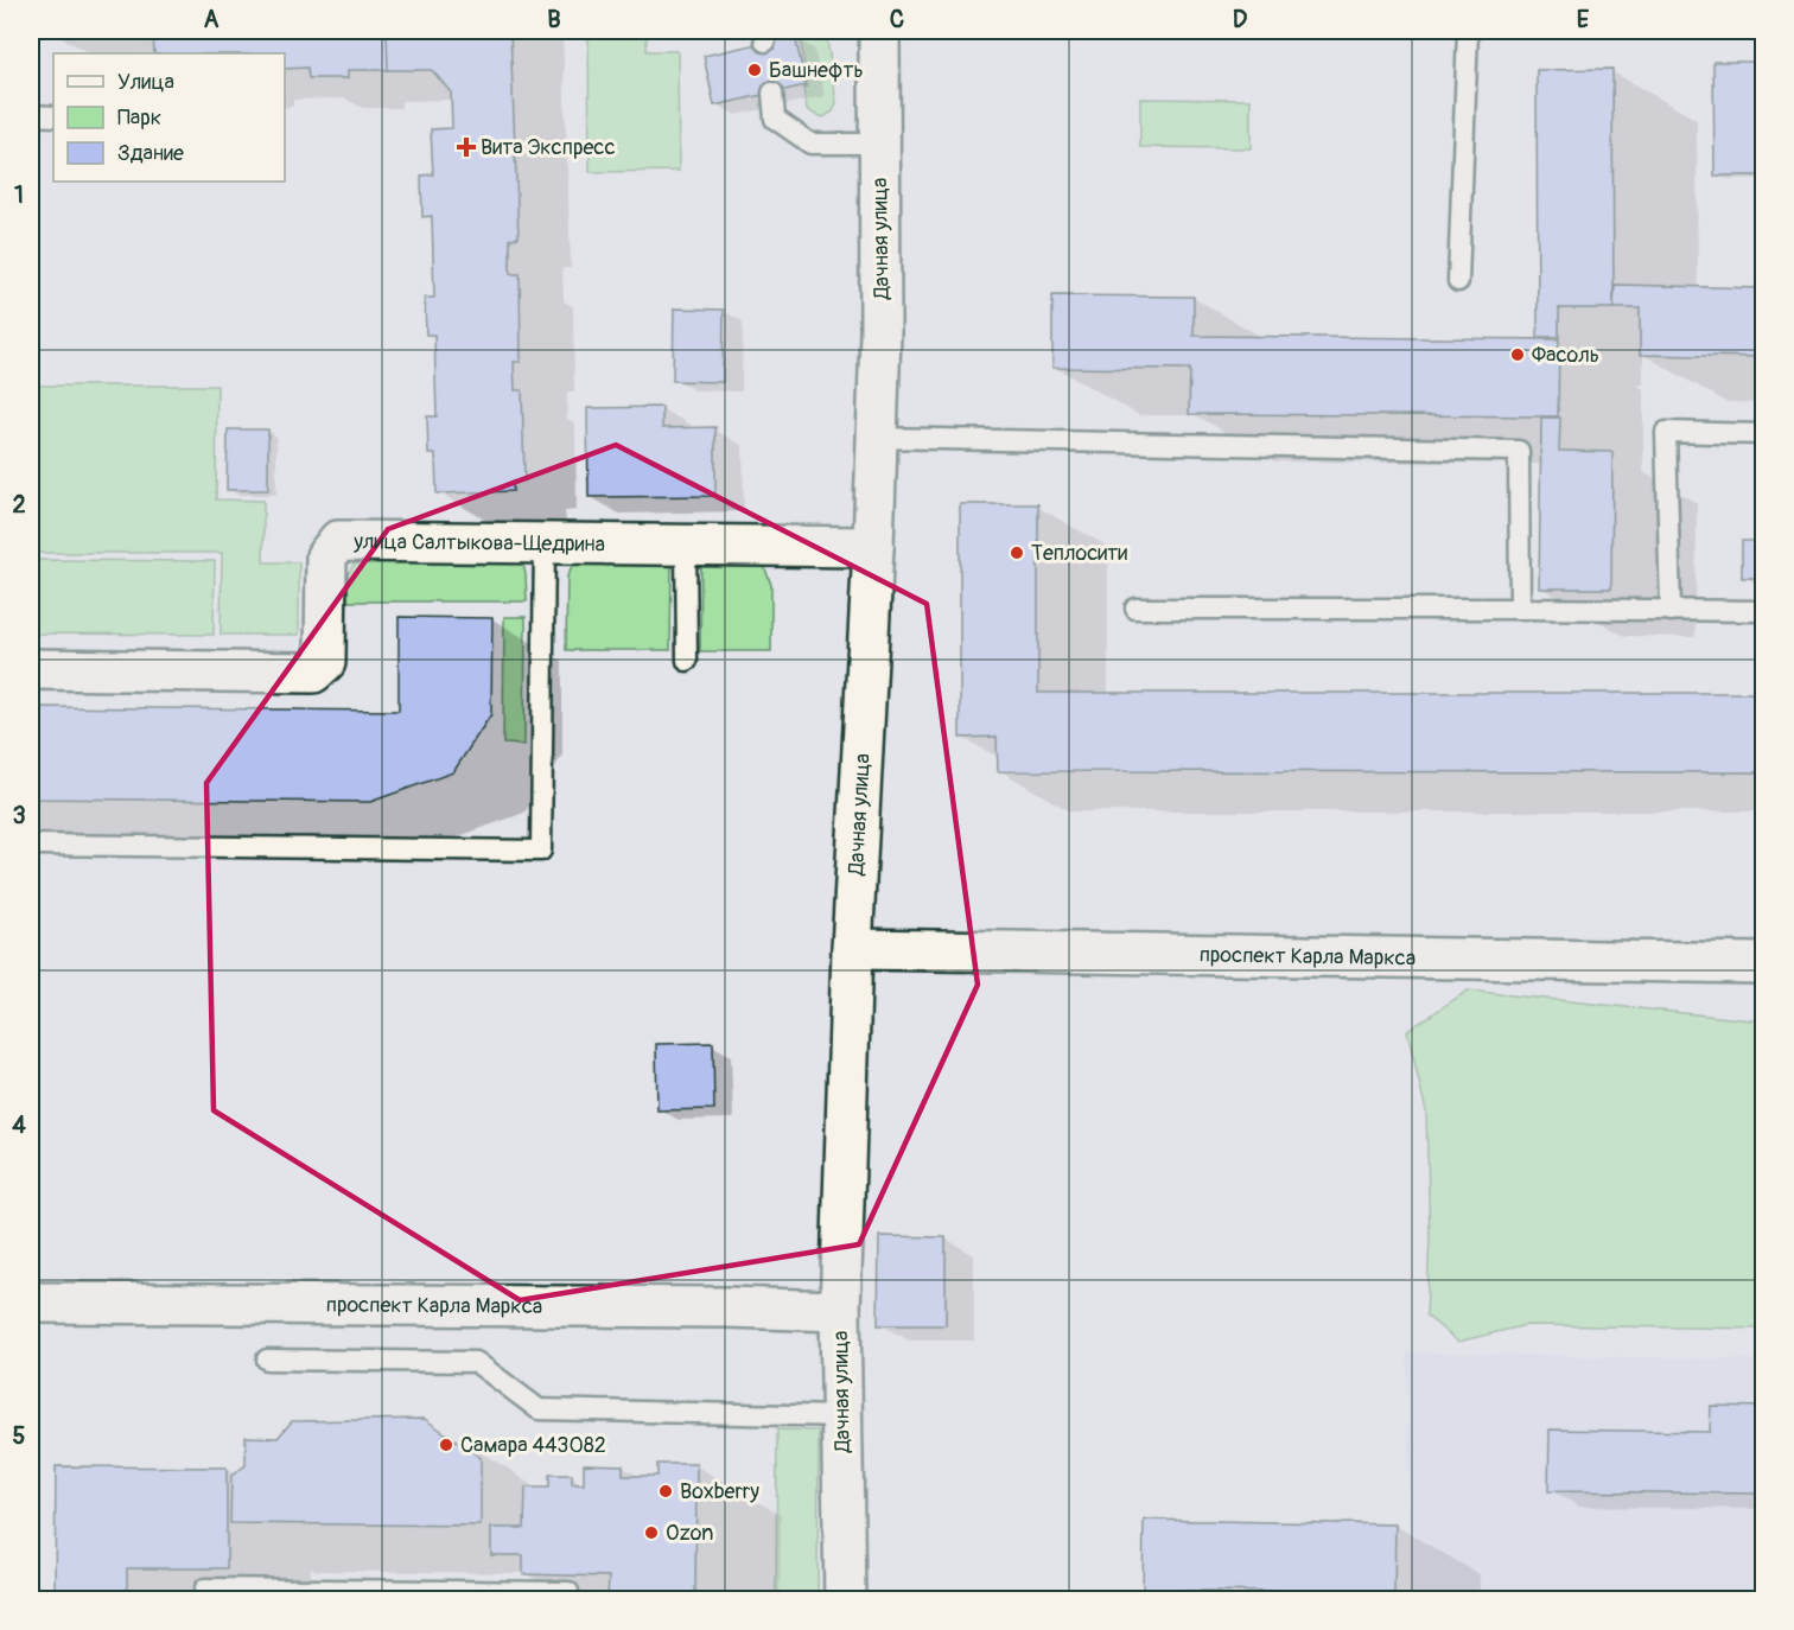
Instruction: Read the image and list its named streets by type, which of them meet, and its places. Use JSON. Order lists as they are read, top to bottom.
{
  "streets": {
    "street": ["Дачная улица", "улица Салтыкова-Щедрина", "проспект Карла Маркса"]
  },
  "crossings": [
    ["Дачная улица", "улица Салтыкова-Щедрина"],
    ["Дачная улица", "проспект Карла Маркса"]
  ],
  "places": {
    "other": [
      "Башнефть",
      "Фасоль",
      "Теплосити",
      "Самара 443082",
      "Boxberry",
      "Ozon"
    ],
    "health": ["Вита Экспресс"]
  },
  "legend": ["Улица", "Парк", "Здание"],
  "grid": {
    "columns": [
      "A",
      "B",
      "C",
      "D",
      "E"
    ],
    "rows": [
      "1",
      "2",
      "3",
      "4",
      "5"
    ]
  }
}
